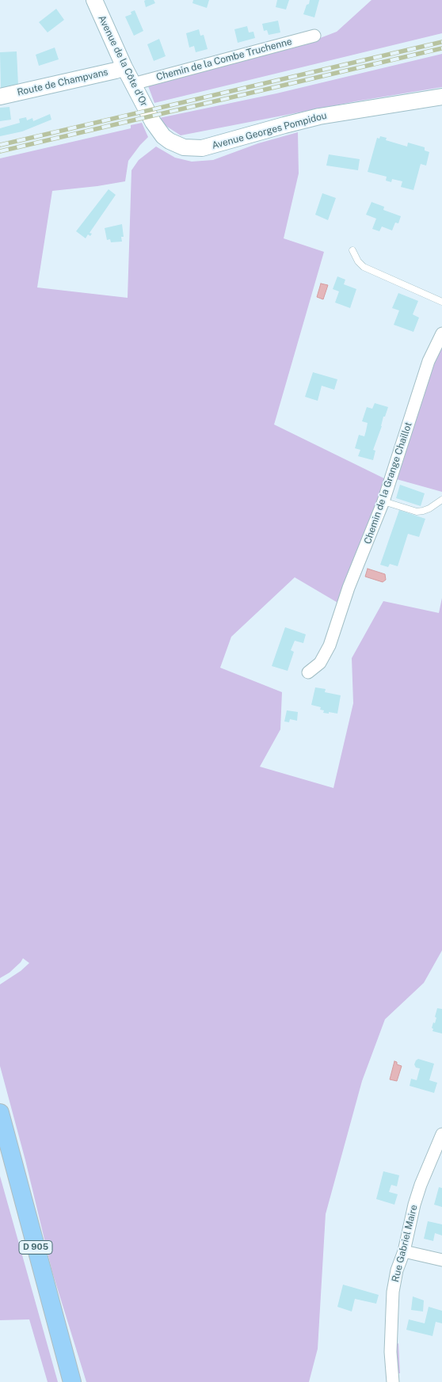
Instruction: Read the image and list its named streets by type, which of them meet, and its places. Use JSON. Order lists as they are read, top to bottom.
{
  "streets": {
    "main road": [
      "Avenue de la Côte d'Or",
      "Route de Champvans",
      "Avenue Georges Pompidou",
      "D 905"
    ],
    "street": ["Chemin de la Combe Truchenne", "Chemin de la Grange Chaillot", "Rue Gabriel Maire"]
  },
  "crossings": [
    ["Chemin de la Combe Truchenne", "Avenue de la Côte d'Or"],
    ["Avenue de la Côte d'Or", "Route de Champvans"],
    ["Avenue de la Côte d'Or", "Avenue Georges Pompidou"]
  ]
}
